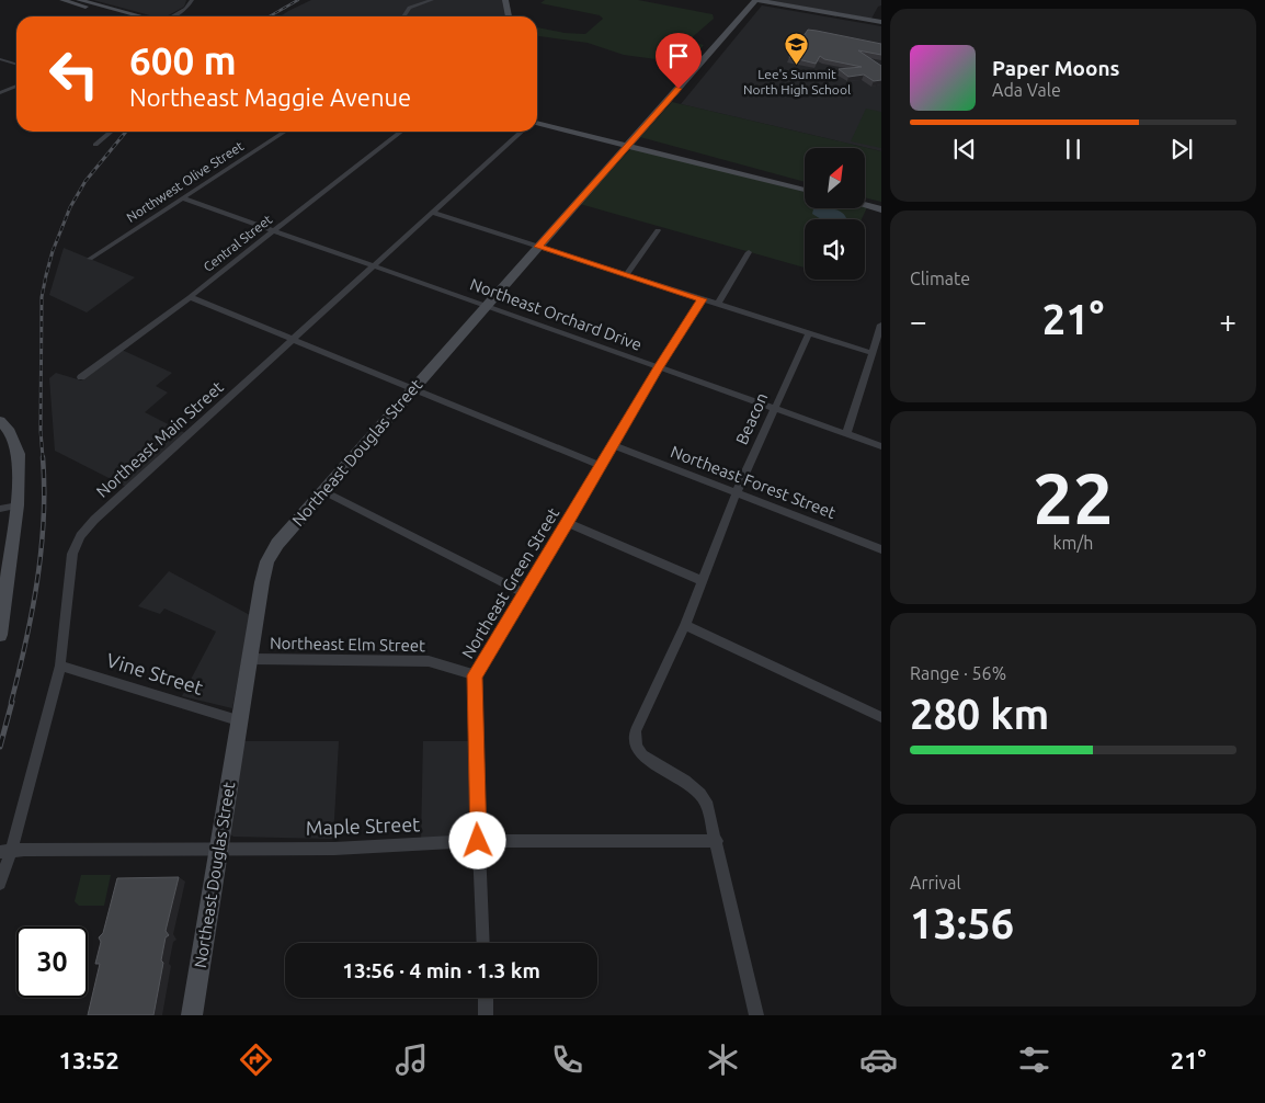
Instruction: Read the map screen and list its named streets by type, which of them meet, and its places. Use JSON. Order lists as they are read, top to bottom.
{
  "streets": {
    "main road": ["Northeast Douglas Street"],
    "street": [
      "Northwest Olive Street",
      "Central Street",
      "Northeast Orchard Drive",
      "Beacon",
      "Northeast Main Street",
      "Northeast Forest Street",
      "Northeast Green Street",
      "Northeast Elm Street",
      "Vine Street",
      "Maple Street"
    ]
  },
  "crossings": [
    ["Northwest Olive Street", "Northeast Orchard Drive"],
    ["Central Street", "Northeast Orchard Drive"],
    ["Northeast Orchard Drive", "Beacon"],
    ["Northeast Orchard Drive", "Northeast Main Street"],
    ["Northeast Orchard Drive", "Northeast Douglas Street"],
    ["Northeast Orchard Drive", "Northeast Green Street"],
    ["Beacon", "Northeast Forest Street"],
    ["Beacon", "Maple Street"],
    ["Northeast Main Street", "Vine Street"],
    ["Northeast Main Street", "Maple Street"],
    ["Northeast Douglas Street", "Northeast Elm Street"],
    ["Northeast Douglas Street", "Vine Street"],
    ["Northeast Douglas Street", "Maple Street"],
    ["Northeast Forest Street", "Northeast Green Street"],
    ["Northeast Green Street", "Northeast Elm Street"],
    ["Northeast Green Street", "Maple Street"]
  ],
  "places": {
    "school or university": ["Lee's Summit North High School"]
  },
  "north": "top right",
  "page": {
    "turn": ["600 m", "Northeast Maggie Avenue"],
    "song": ["Paper Moons", "Ada Vale"],
    "tile": [
      "Climate",
      ["22", "km/h"],
      ["Range · 56%", "280 km"],
      ["Arrival", "13:56"]
    ],
    "heat": ["−", "21°", "+"],
    "limit": "30",
    "trip": "13:56 · 4 min · 1.3 km",
    "tabs": ["13:52", "21°"]
  }
}
